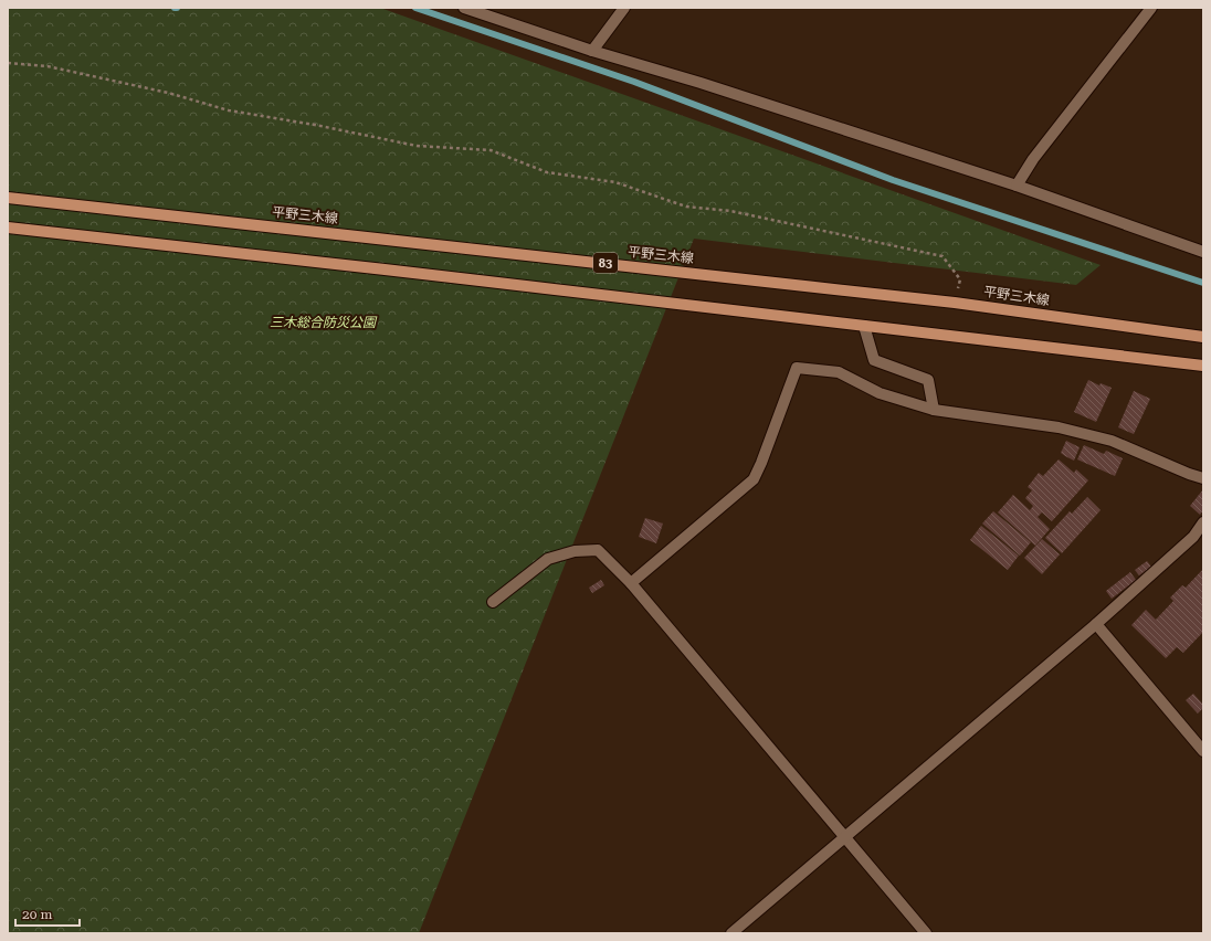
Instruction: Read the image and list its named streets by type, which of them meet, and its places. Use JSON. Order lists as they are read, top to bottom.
{
  "streets": {
    "main road": ["平野三木線", "83"]
  },
  "parks": ["三木総合防災公園"],
  "scale_bar": "20 m"
}
